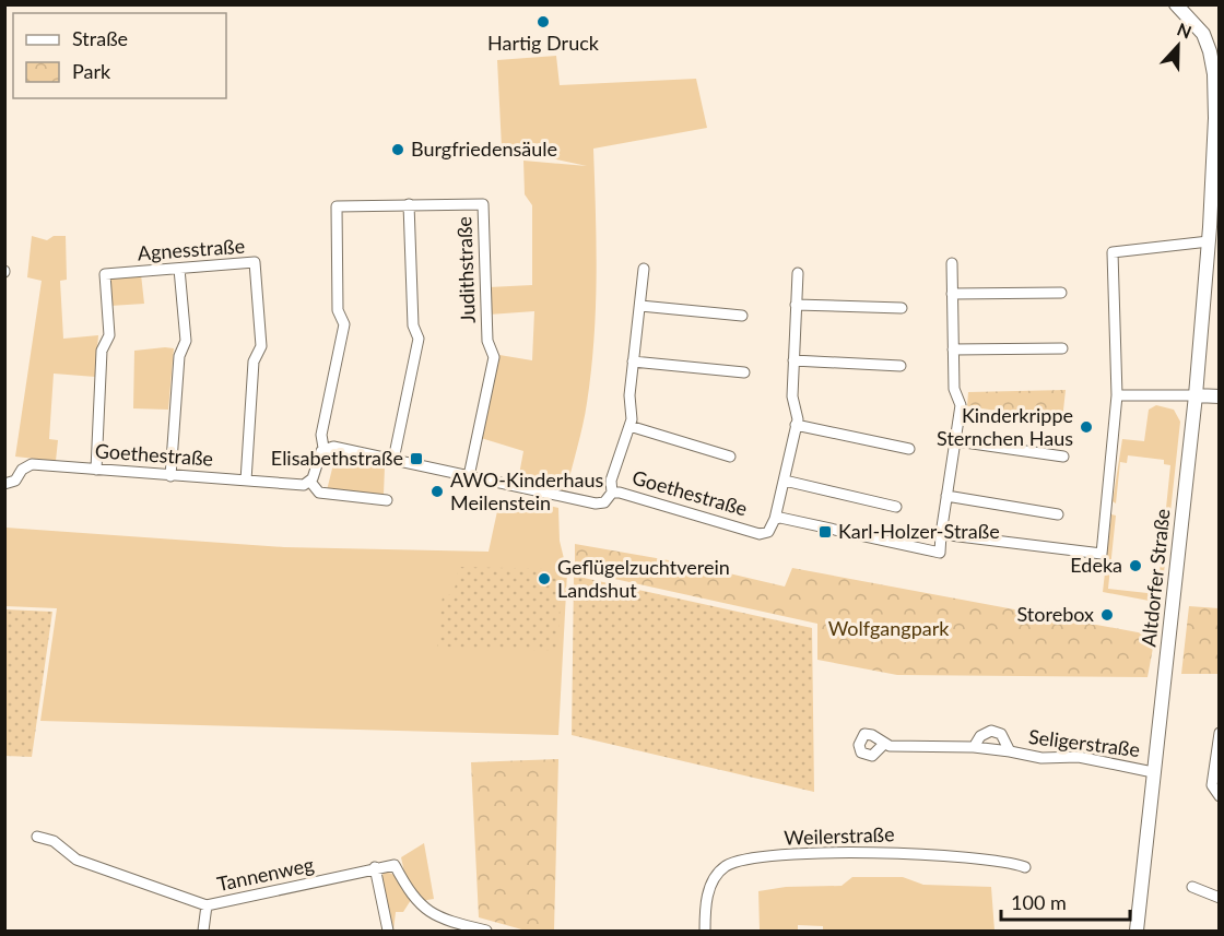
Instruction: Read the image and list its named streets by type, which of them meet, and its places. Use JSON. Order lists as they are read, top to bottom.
{
  "streets": {
    "main road": ["Altdorfer Straße"],
    "street": [
      "Agnesstraße",
      "Judithstraße",
      "Goethestraße",
      "Seligerstraße",
      "Weilerstraße",
      "Tannenweg"
    ]
  },
  "crossings": [
    ["Agnesstraße", "Goethestraße"],
    ["Judithstraße", "Goethestraße"],
    ["Altdorfer Straße", "Seligerstraße"]
  ],
  "parks": ["Wolfgangpark"],
  "places": {
    "other": [
      "Hartig Druck",
      "Burgfriedensäule",
      "Kinderkrippe Sternchen Haus",
      "AWO-Kinderhaus Meilenstein",
      "Edeka",
      "Geflügelzuchtverein Landshut",
      "Storebox"
    ],
    "transit": ["Elisabethstraße", "Karl-Holzer-Straße"]
  },
  "legend": ["Straße", "Park"],
  "scale_bar": "100 m",
  "north": "top"
}
